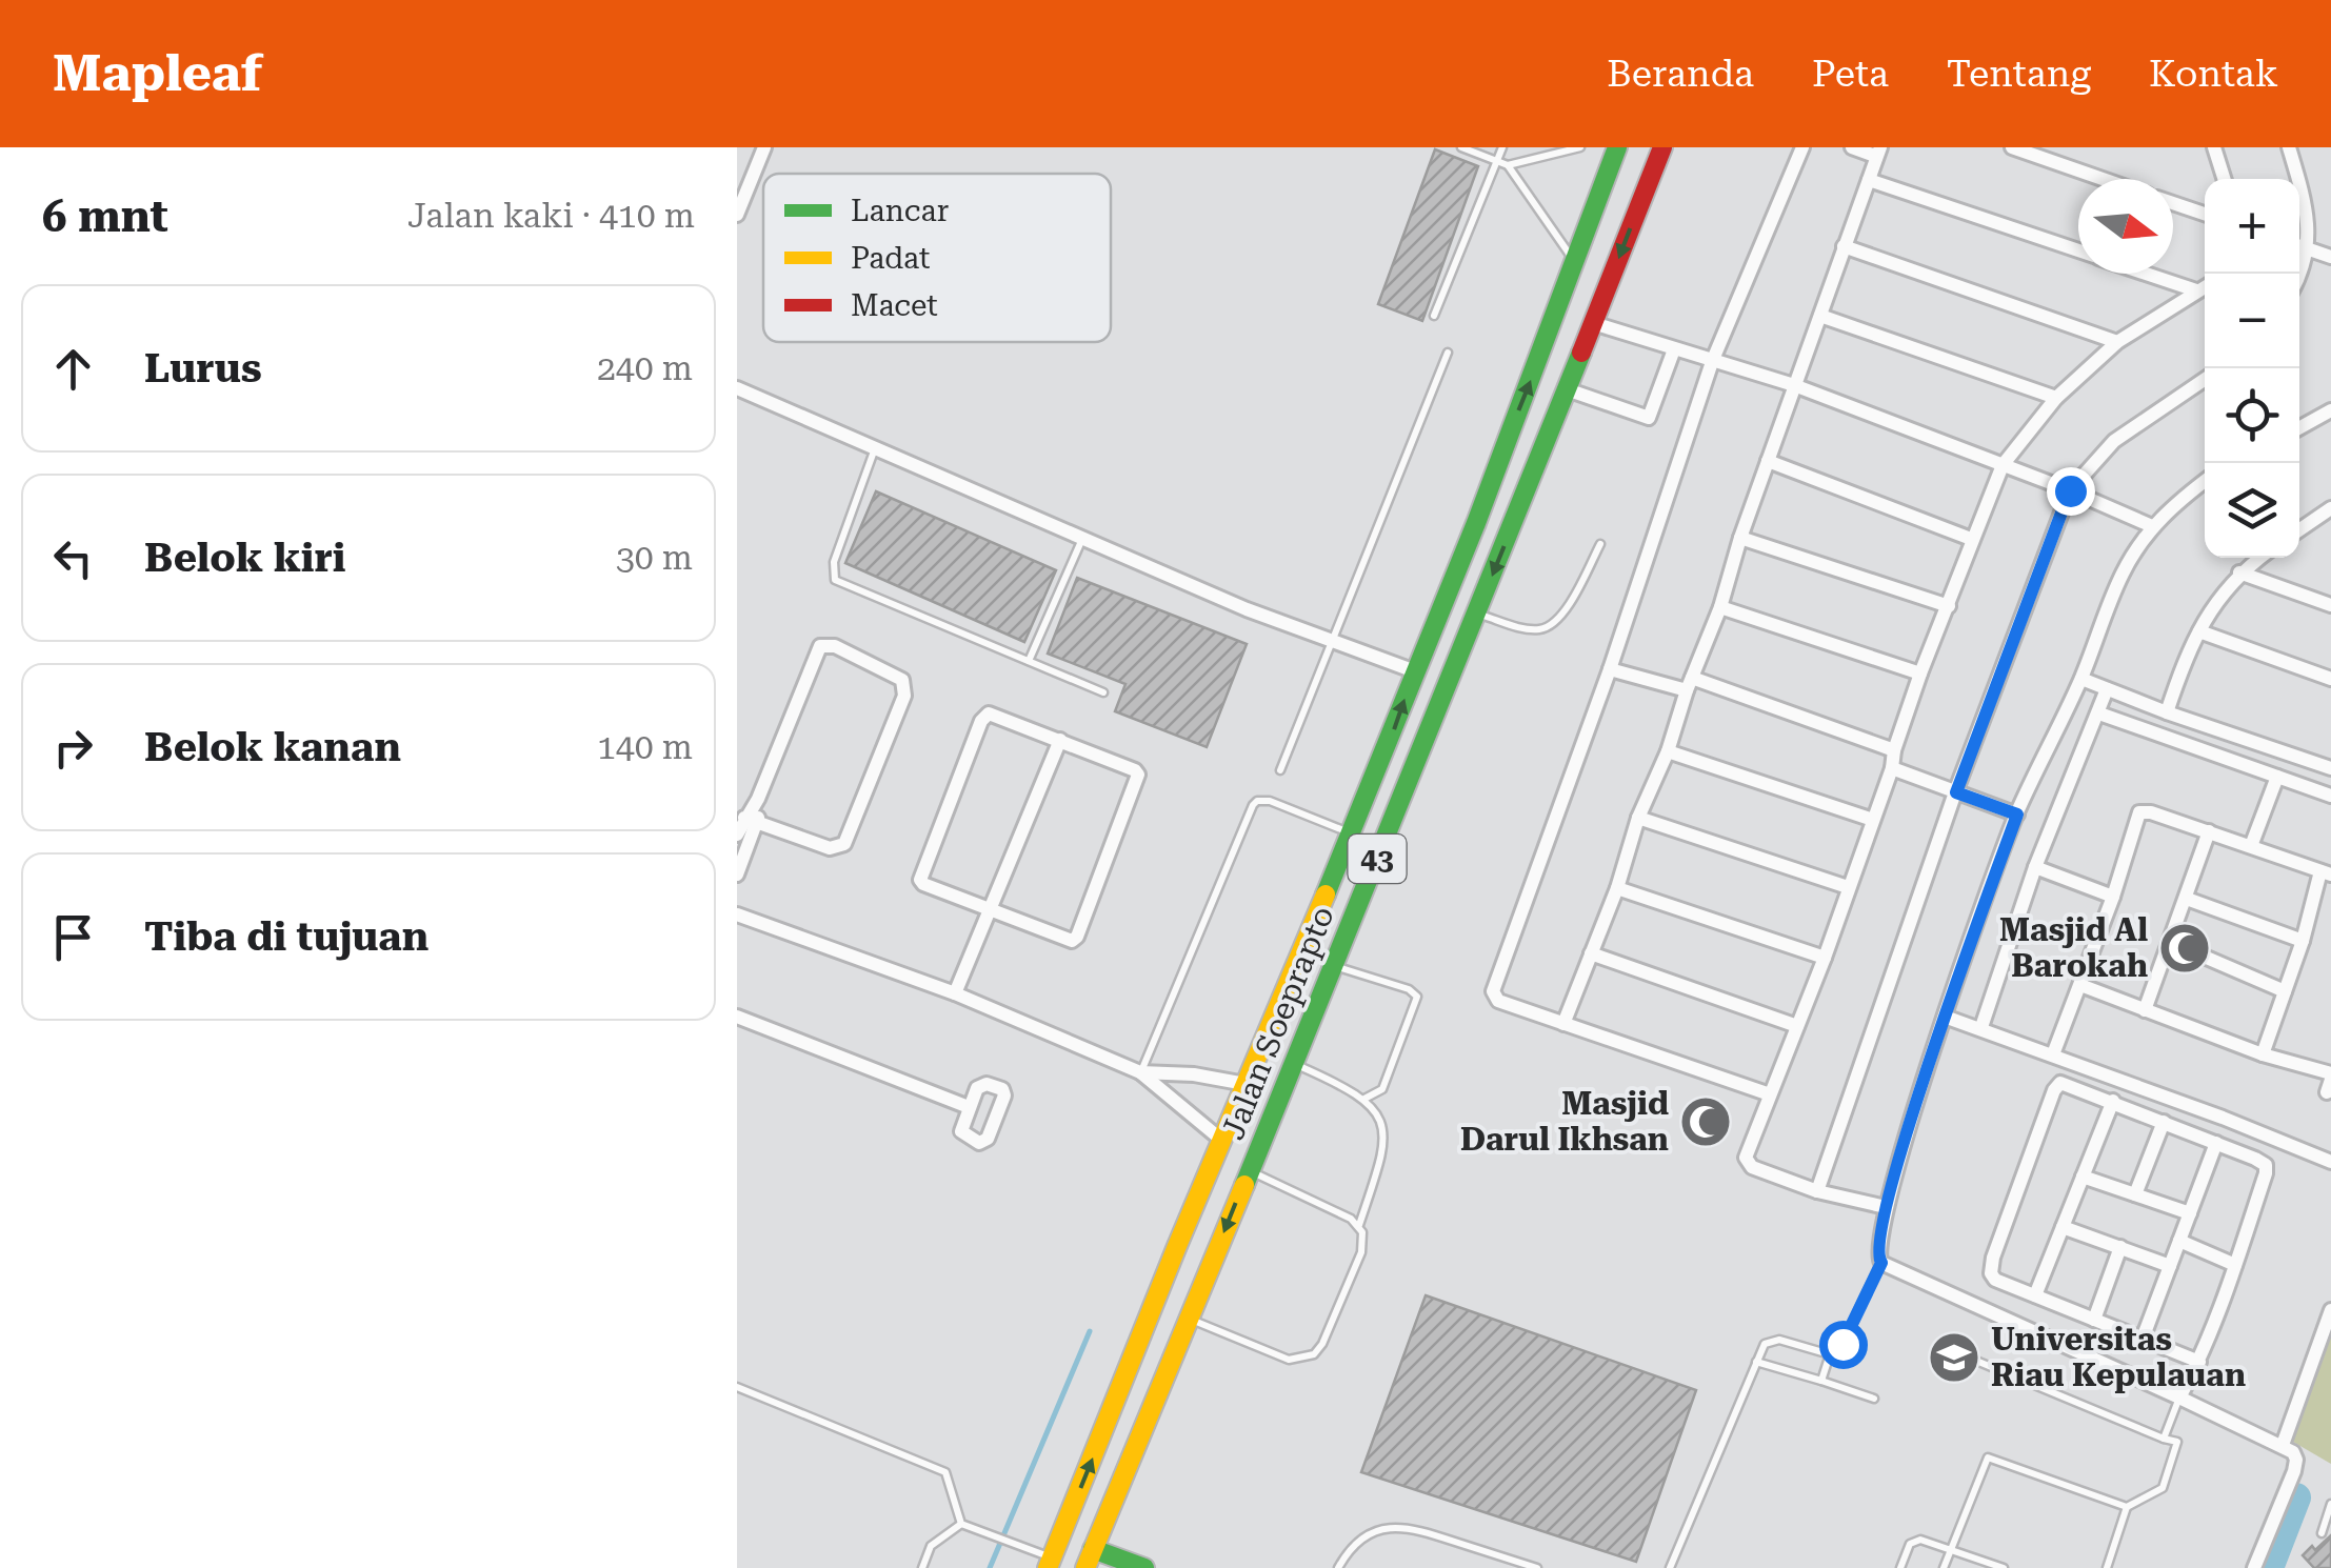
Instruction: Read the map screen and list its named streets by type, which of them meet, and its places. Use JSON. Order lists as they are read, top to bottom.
{
  "streets": {
    "main road": ["43", "Jalan Soeprapto"]
  },
  "places": {
    "mosque": ["Masjid Al Barokah", "Masjid Darul Ikhsan"],
    "school or university": ["Universitas Riau Kepulauan"]
  },
  "legend": ["Lancar", "Padat", "Macet"],
  "north": "right",
  "page": {
    "header": "Mapleaf",
    "nav": [
      "Beranda",
      "Peta",
      "Tentang",
      "Kontak"
    ],
    "heading": ["6 mnt", "Jalan kaki · 410 m"],
    "map_buttons": ["+", "−"],
    "list": [
      ["Lurus", "240 m"],
      ["Belok kiri", "30 m"],
      ["Belok kanan", "140 m"],
      "Tiba di tujuan"
    ]
  }
}
